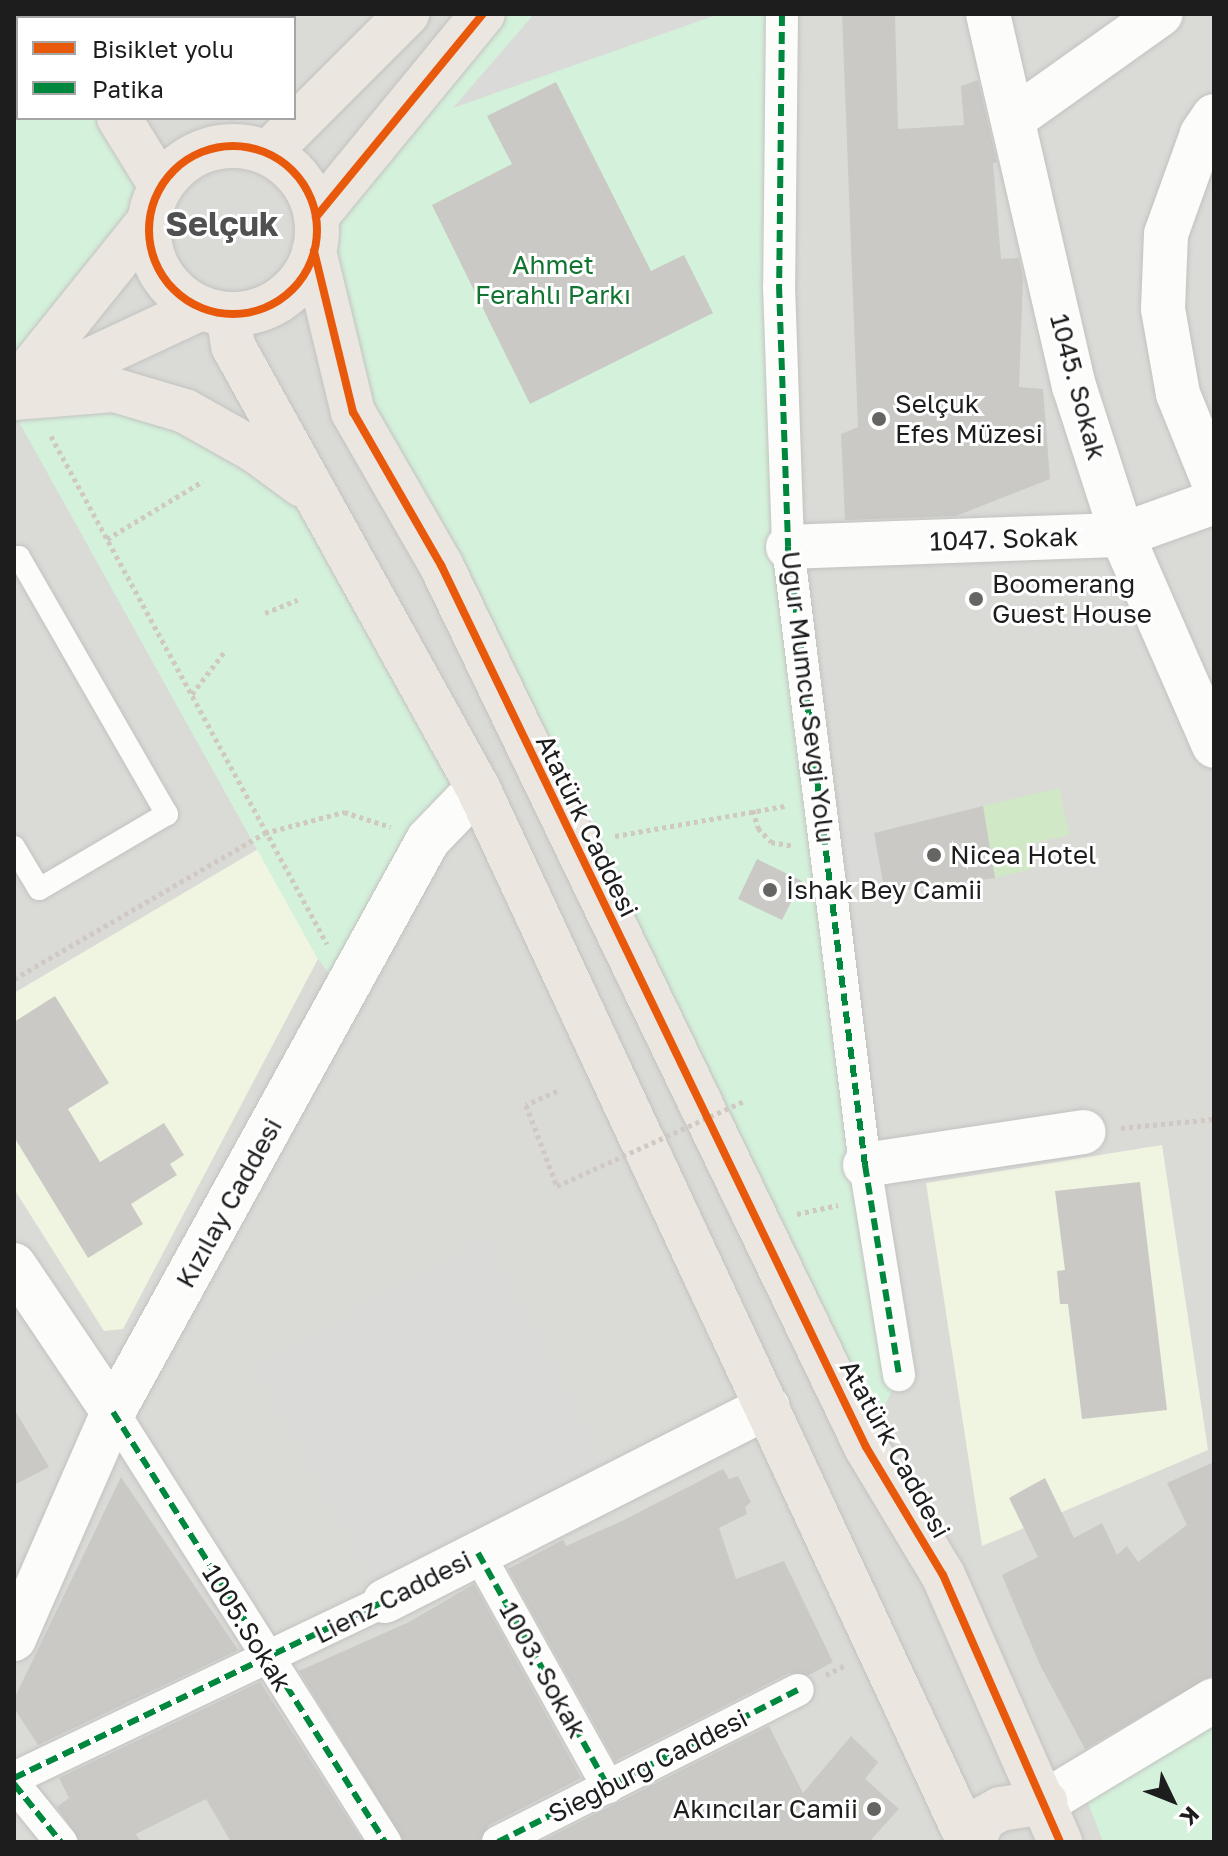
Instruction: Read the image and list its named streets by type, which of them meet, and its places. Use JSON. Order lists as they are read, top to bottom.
{
  "streets": {
    "highway": ["Atatürk Caddesi"],
    "street": [
      "1045. Sokak",
      "1047. Sokak",
      "Ugur Mumcu Sevgi Yolu",
      "Kızılay Caddesi",
      "Lienz Caddesi",
      "1005.Sokak",
      "1003. Sokak",
      "Siegburg Caddesi"
    ]
  },
  "crossings": [
    ["1045. Sokak", "1047. Sokak"],
    ["1047. Sokak", "Ugur Mumcu Sevgi Yolu"],
    ["Kızılay Caddesi", "1005.Sokak"],
    ["Lienz Caddesi", "1005.Sokak"],
    ["Lienz Caddesi", "1003. Sokak"],
    ["1003. Sokak", "Siegburg Caddesi"]
  ],
  "districts": ["Selçuk"],
  "parks": ["Ahmet Ferahlı Parkı"],
  "places": [
    "Selçuk Efes Müzesi",
    "Boomerang Guest House",
    "Nicea Hotel",
    "İshak Bey Camii",
    "Akıncılar Camii"
  ],
  "legend": ["Bisiklet yolu", "Patika"],
  "north": "bottom right"
}
